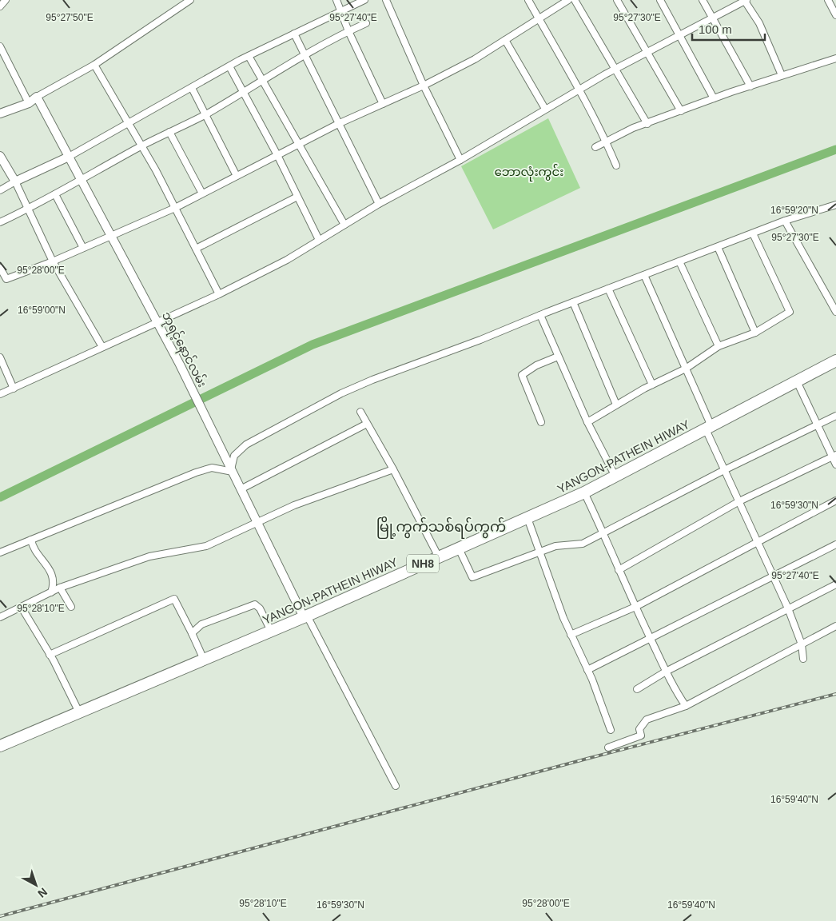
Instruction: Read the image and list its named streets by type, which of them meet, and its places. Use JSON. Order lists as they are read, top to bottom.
{
  "streets": {
    "highway": ["YANGON-PATHEIN HIWAY", "NH8"],
    "street": ["ဘုရင့်နောင်လမ်း"]
  },
  "crossings": [
    ["ဘုရင့်နောင်လမ်း", "YANGON-PATHEIN HIWAY"]
  ],
  "districts": ["မြို့ကွက်သစ်ရပ်ကွက်"],
  "parks": ["ဘောလုံးကွင်း"],
  "scale_bar": "100 m",
  "north": "bottom right",
  "coordinates": [
    "95°27'50\"E",
    "95°27'40\"E",
    "95°27'30\"E",
    "16°59'20\"N",
    "95°28'00\"E",
    "16°59'00\"N",
    "16°59'30\"N",
    "95°28'10\"E",
    "16°59'40\"N"
  ]
}
